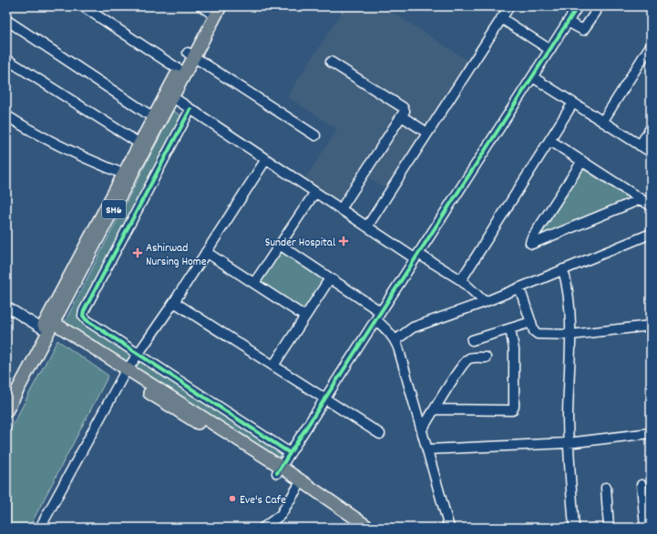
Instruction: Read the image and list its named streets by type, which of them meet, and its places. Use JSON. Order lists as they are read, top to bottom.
{
  "streets": {
    "main road": ["SH6"]
  },
  "places": {
    "health": ["Sunder Hospital", "Ashirwad Nursing Home"],
    "other": ["Eve's Cafe"]
  }
}
